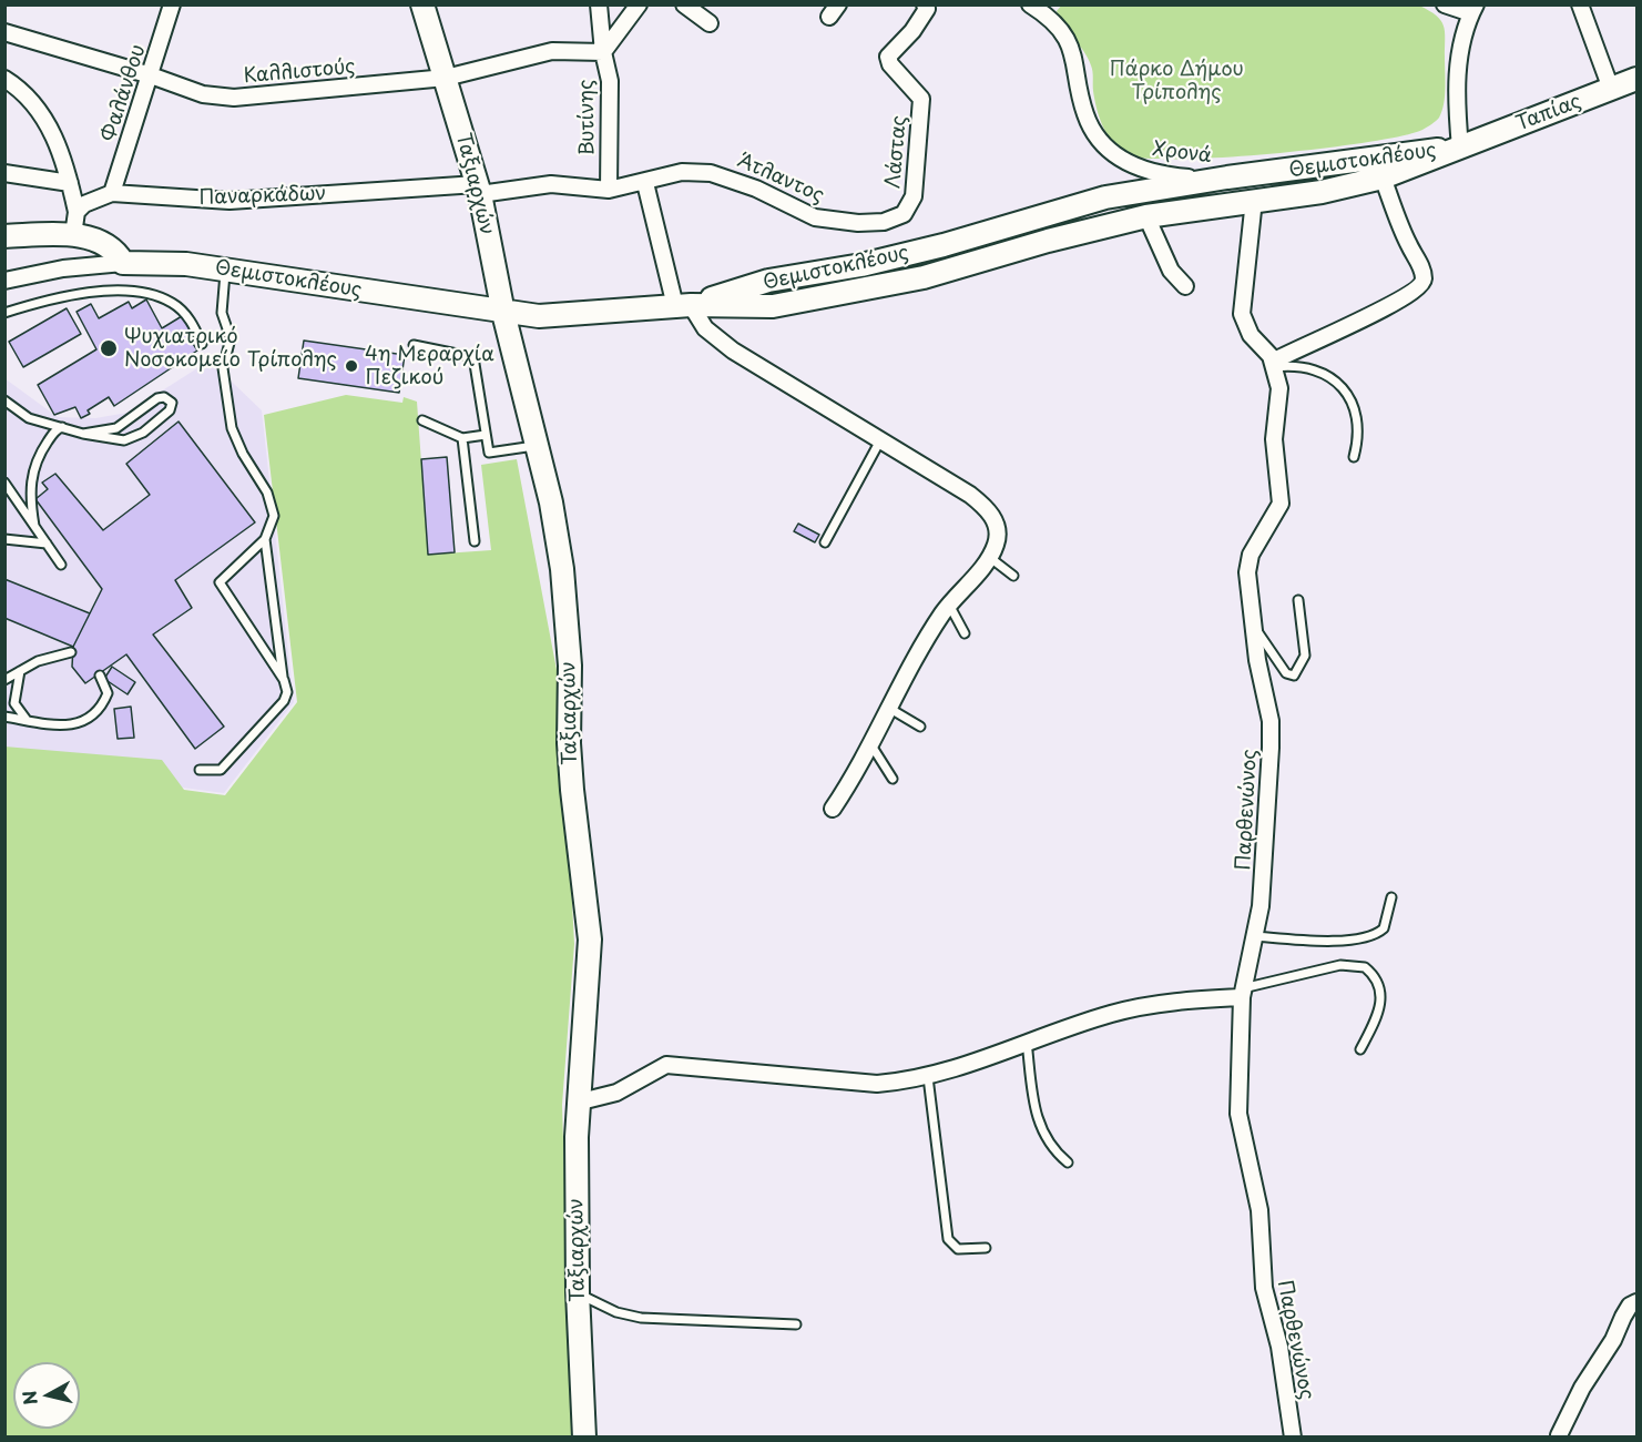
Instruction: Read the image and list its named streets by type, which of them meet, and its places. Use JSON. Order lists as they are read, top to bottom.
{
  "streets": {
    "street": [
      "Καλλιστούς",
      "Φαλάνθου",
      "Ταπίας",
      "Βυτίνης",
      "Λάστας",
      "Χρονά",
      "Θεμιστοκλέους",
      "Άτλαντος",
      "Ταξιαρχών",
      "Παναρκάδων",
      "Παρθενώνος"
    ]
  },
  "crossings": [
    ["Καλλιστούς", "Φαλάνθου"],
    ["Καλλιστούς", "Βυτίνης"],
    ["Καλλιστούς", "Ταξιαρχών"],
    ["Φαλάνθου", "Παναρκάδων"],
    ["Ταπίας", "Θεμιστοκλέους"],
    ["Βυτίνης", "Άτλαντος"],
    ["Λάστας", "Άτλαντος"],
    ["Χρονά", "Θεμιστοκλέους"],
    ["Θεμιστοκλέους", "Ταξιαρχών"],
    ["Άτλαντος", "Ταξιαρχών"],
    ["Άτλαντος", "Παναρκάδων"],
    ["Ταξιαρχών", "Παναρκάδων"]
  ],
  "parks": ["Πάρκο Δήμου Τρίπολης"],
  "places": ["Ψυχιατρικό Νοσοκομείο Τρίπολης", "4η Μεραρχία Πεζικού"],
  "north": "left"
}
